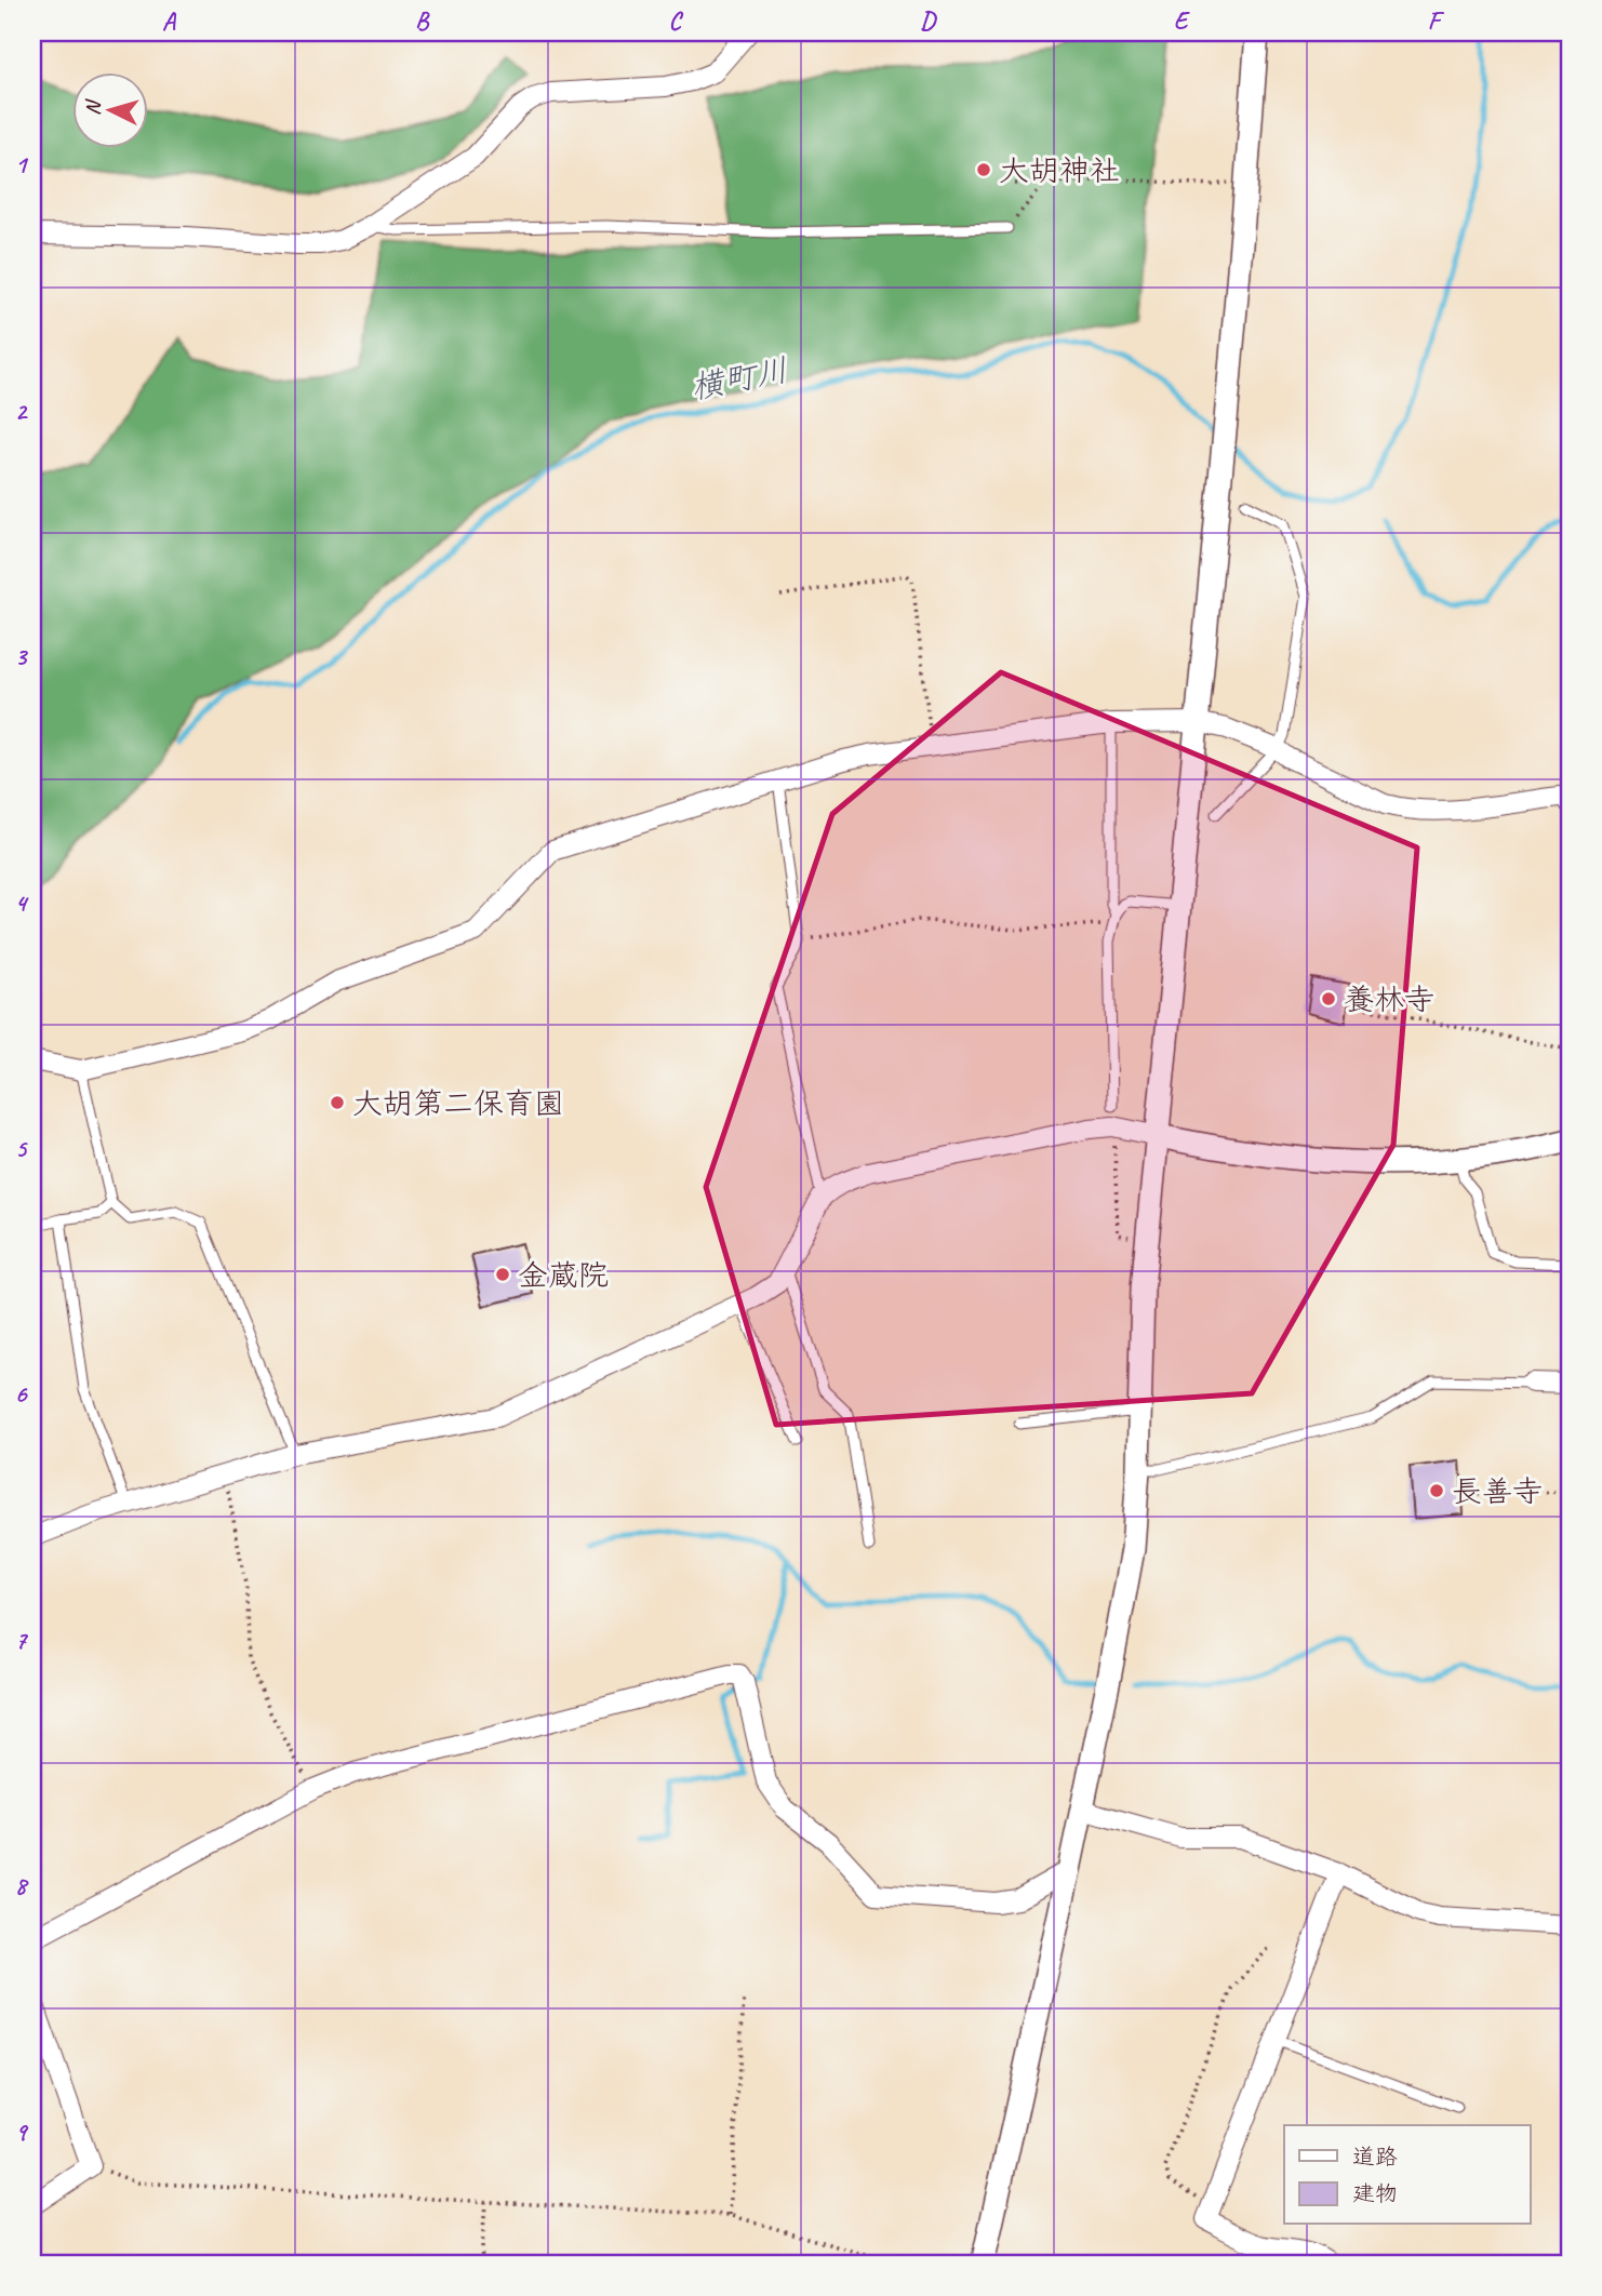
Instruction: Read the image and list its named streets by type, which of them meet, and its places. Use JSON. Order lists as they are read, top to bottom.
{
  "water": ["横町川"],
  "places": [
    "大胡神社",
    "養林寺",
    "大胡第二保育園",
    "金蔵院",
    "長善寺"
  ],
  "legend": ["道路", "建物"],
  "north": "left",
  "grid": {
    "columns": [
      "A",
      "B",
      "C",
      "D",
      "E",
      "F"
    ],
    "rows": [
      "1",
      "2",
      "3",
      "4",
      "5",
      "6",
      "7",
      "8",
      "9"
    ]
  }
}
